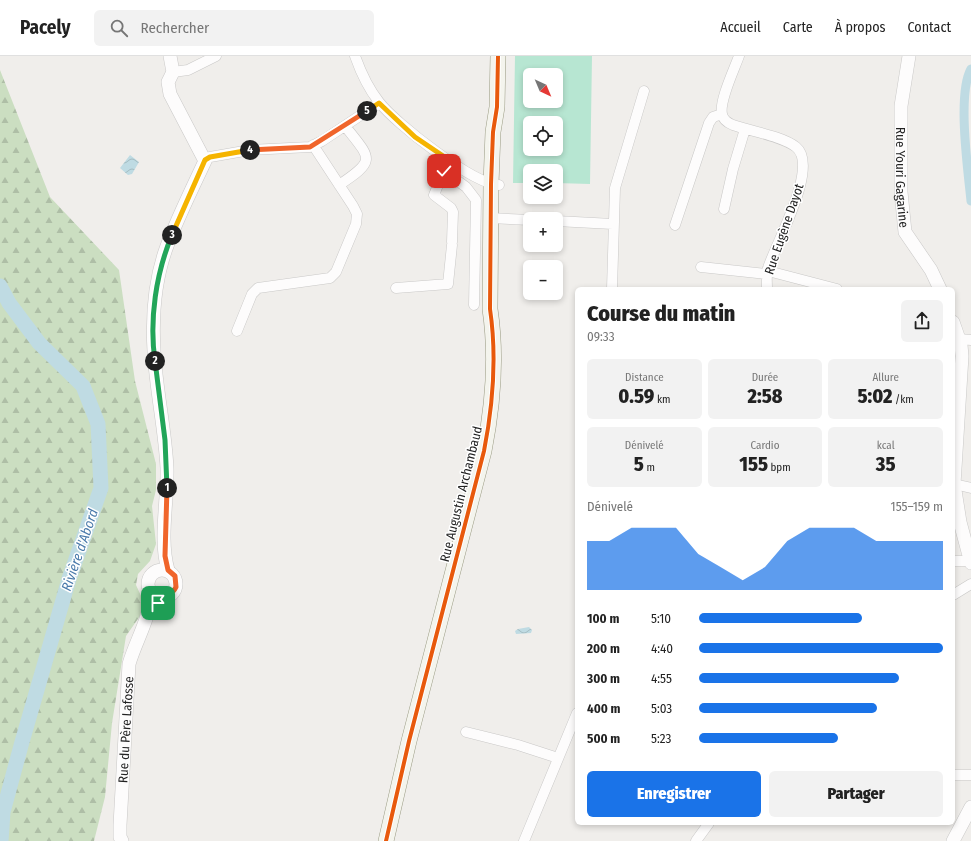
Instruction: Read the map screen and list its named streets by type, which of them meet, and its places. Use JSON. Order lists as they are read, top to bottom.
{
  "streets": {
    "main road": ["Rue Augustin Archambaud"],
    "street": ["Rue Youri Gagarine", "Rue Eugène Dayot", "Rue du Père Lafosse"]
  },
  "water": ["Rivière d'Abord"],
  "north": "bottom right",
  "page": {
    "header": "Pacely",
    "search": "Rechercher",
    "nav": [
      "Accueil",
      "Carte",
      "À propos",
      "Contact"
    ],
    "map_buttons": ["+", "−"],
    "pins": [
      "5",
      "4",
      "3",
      "2",
      "1"
    ],
    "heading": ["Course du matin", "09:33"],
    "stats": [
      ["Distance", "0.59 km"],
      ["Durée", "2:58"],
      ["Allure", "5:02 /km"],
      ["Dénivelé", "5 m"],
      ["Cardio", "155 bpm"],
      ["kcal", "35"]
    ],
    "chart": ["Dénivelé", "155–159 m"],
    "list": [
      {
        "name": "100 m",
        "note": "5:10"
      },
      {
        "name": "200 m",
        "note": "4:40"
      },
      {
        "name": "300 m",
        "note": "4:55"
      },
      {
        "name": "400 m",
        "note": "5:03"
      },
      {
        "name": "500 m",
        "note": "5:23"
      }
    ],
    "buttons": ["Enregistrer", "Partager"]
  }
}
